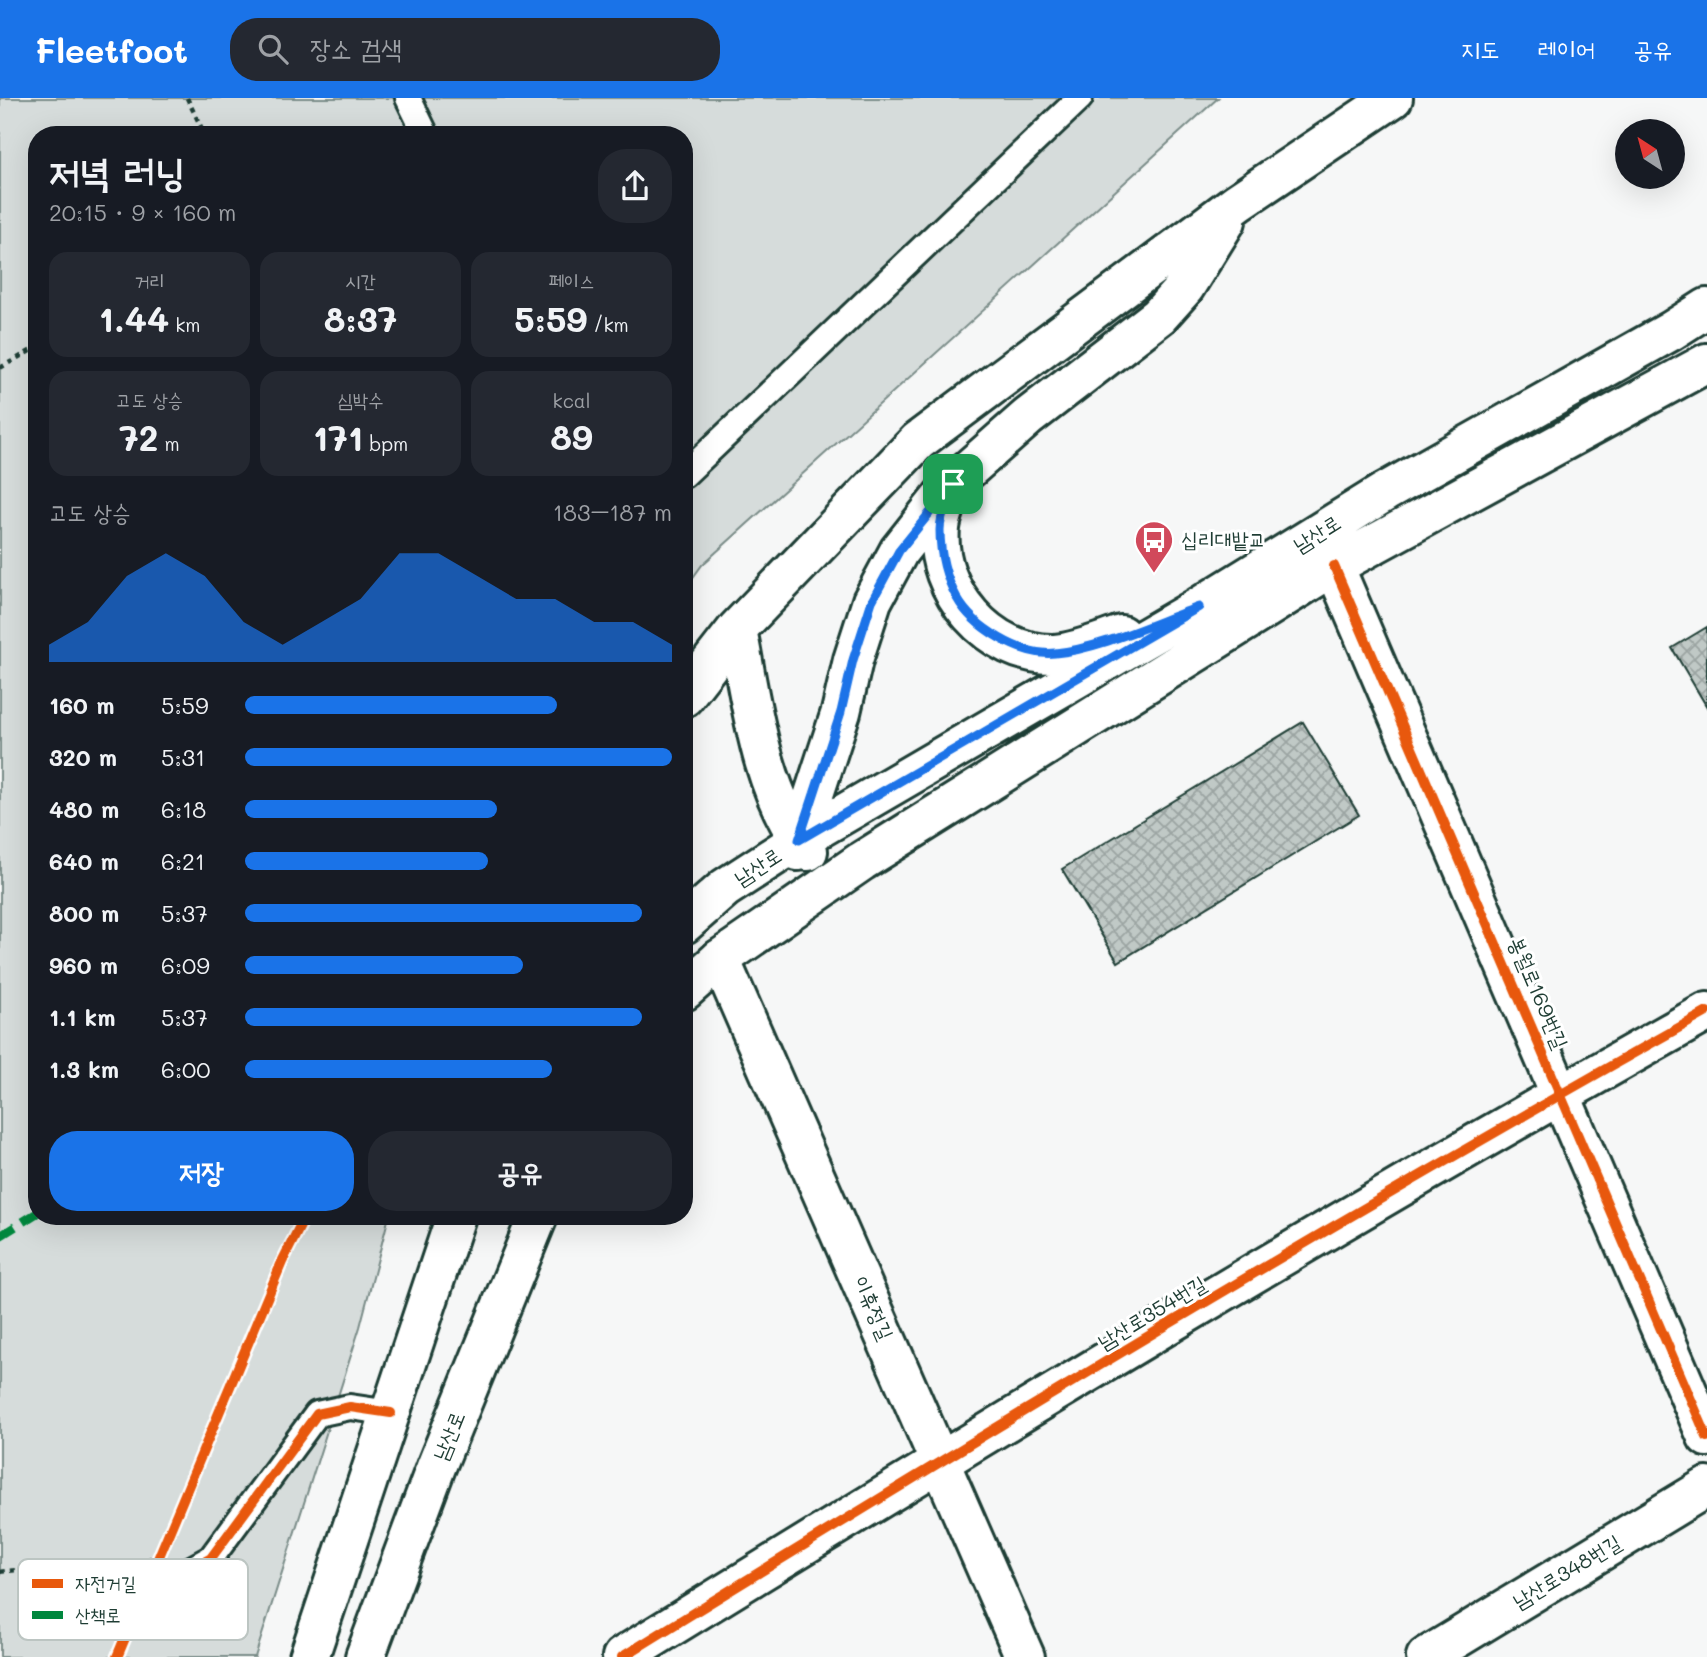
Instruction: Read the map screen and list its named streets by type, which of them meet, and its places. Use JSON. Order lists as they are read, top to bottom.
{
  "streets": {
    "main road": [
      "남산로",
      "봉월로169번길",
      "이휴정길",
      "남산로354번길",
      "남산로348번길"
    ]
  },
  "crossings": [
    ["남산로", "봉월로169번길"],
    ["남산로", "이휴정길"],
    ["봉월로169번길", "남산로354번길"],
    ["이휴정길", "남산로354번길"]
  ],
  "places": {
    "bus stop": ["십리대밭교"]
  },
  "legend": ["자전거길", "산책로"],
  "north": "top left",
  "page": {
    "header": "Fleetfoot",
    "search": "장소 검색",
    "nav": ["지도", "레이어", "공유"],
    "heading": ["저녁 러닝", "20:15 · 9 × 160 m"],
    "stats": [
      ["거리", "1.44 km"],
      ["시간", "8:37"],
      ["페이스", "5:59 /km"],
      ["고도 상승", "72 m"],
      ["심박수", "171 bpm"],
      ["kcal", "89"]
    ],
    "chart": ["고도 상승", "183–187 m"],
    "list": [
      {
        "name": "160 m",
        "note": "5:59"
      },
      {
        "name": "320 m",
        "note": "5:31"
      },
      {
        "name": "480 m",
        "note": "6:18"
      },
      {
        "name": "640 m",
        "note": "6:21"
      },
      {
        "name": "800 m",
        "note": "5:37"
      },
      {
        "name": "960 m",
        "note": "6:09"
      },
      {
        "name": "1.1 km",
        "note": "5:37"
      },
      {
        "name": "1.3 km",
        "note": "6:00"
      }
    ],
    "buttons": ["저장", "공유"]
  }
}
